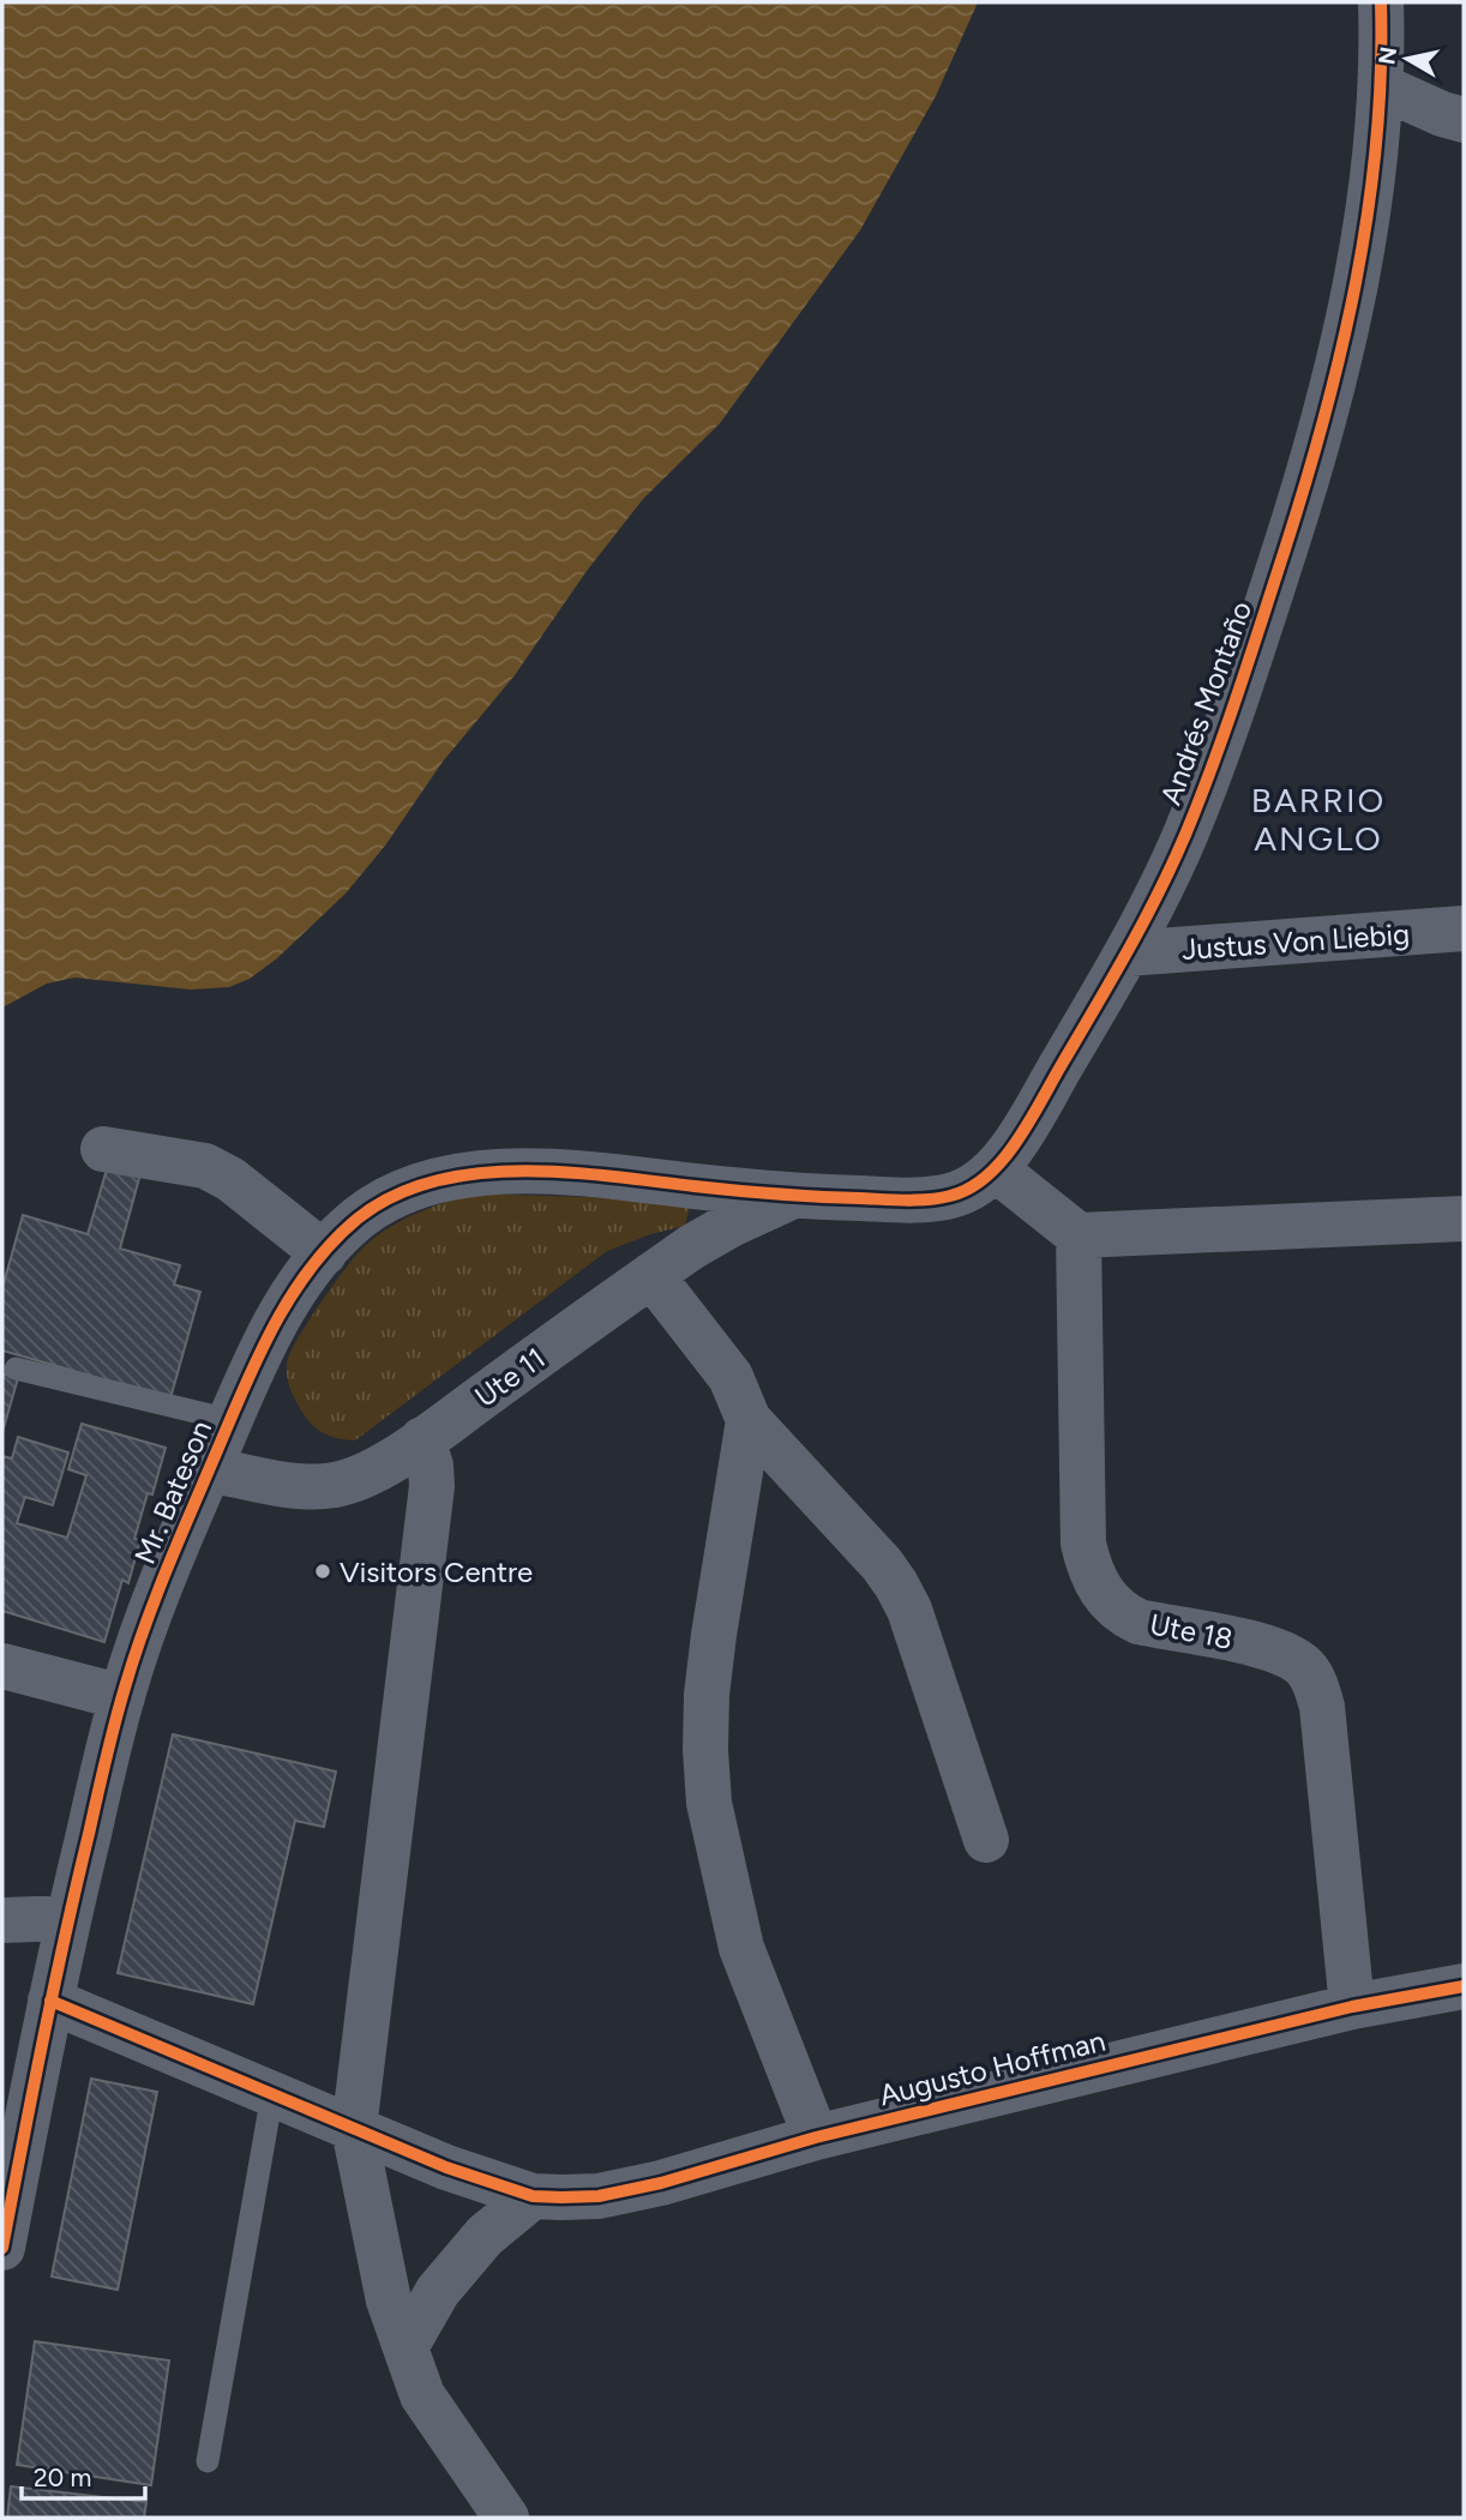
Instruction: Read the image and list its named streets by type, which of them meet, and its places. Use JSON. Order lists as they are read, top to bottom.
{
  "streets": {
    "street": [
      "Andrés Montaño",
      "Justus Von Liebig",
      "Ute 11",
      "Mr. Bateson",
      "Ute 18",
      "Augusto Hoffman"
    ]
  },
  "crossings": [
    ["Andrés Montaño", "Justus Von Liebig"],
    ["Andrés Montaño", "Ute 11"],
    ["Andrés Montaño", "Mr. Bateson"],
    ["Ute 11", "Mr. Bateson"],
    ["Mr. Bateson", "Augusto Hoffman"],
    ["Ute 18", "Augusto Hoffman"]
  ],
  "districts": ["BARRIO ANGLO"],
  "places": ["Visitors Centre"],
  "scale_bar": "20 m",
  "north": "left"
}
